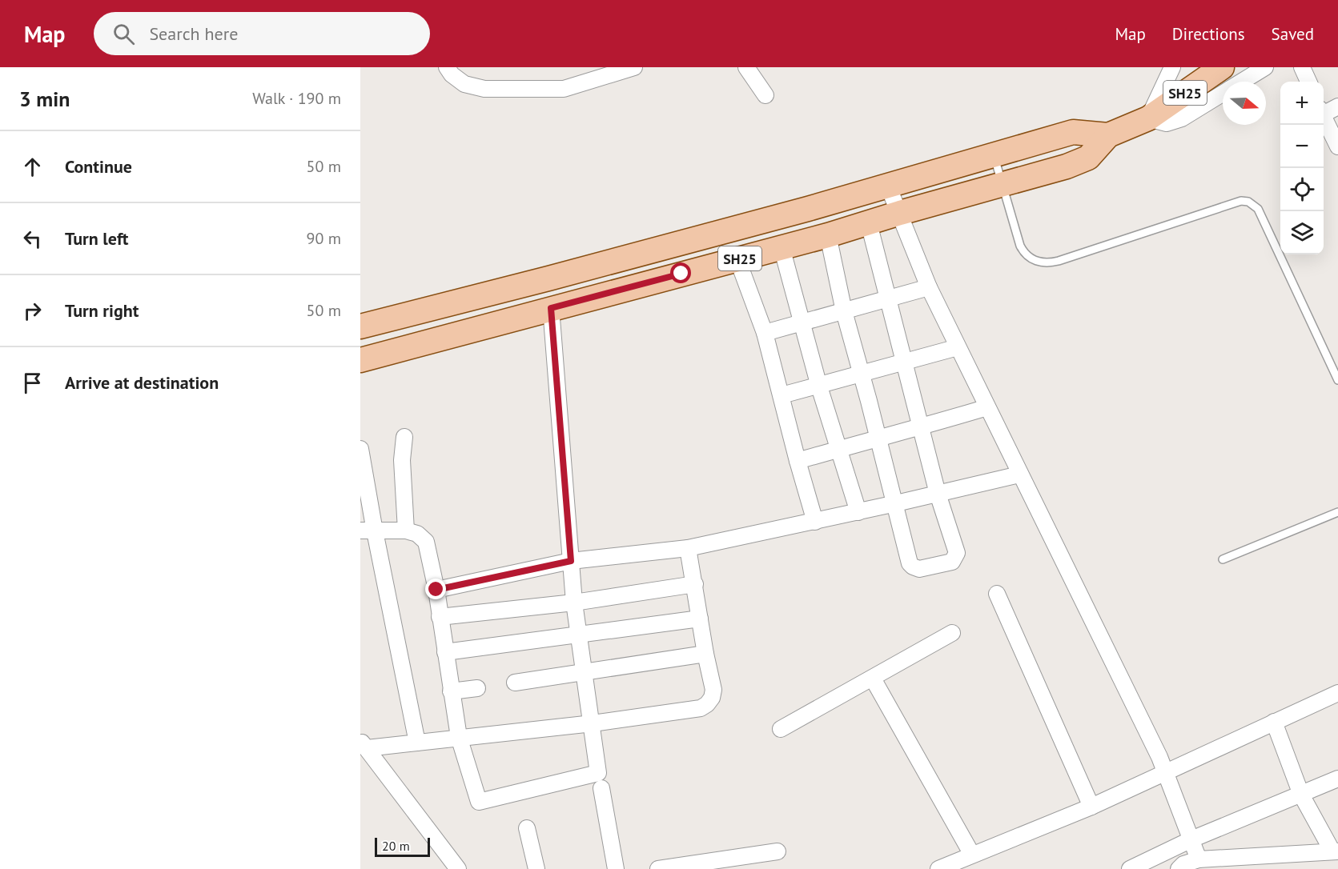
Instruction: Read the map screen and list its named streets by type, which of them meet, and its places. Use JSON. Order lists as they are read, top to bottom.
{
  "streets": {
    "main road": ["SH25"]
  },
  "scale_bar": "20 m",
  "north": "right",
  "page": {
    "header": "Map",
    "search": "Search here",
    "nav": ["Map", "Directions", "Saved"],
    "heading": ["3 min", "Walk · 190 m"],
    "map_buttons": ["+", "−"],
    "list": [
      ["Continue", "50 m"],
      ["Turn left", "90 m"],
      ["Turn right", "50 m"],
      "Arrive at destination"
    ],
    "scale": "20 m"
  }
}
